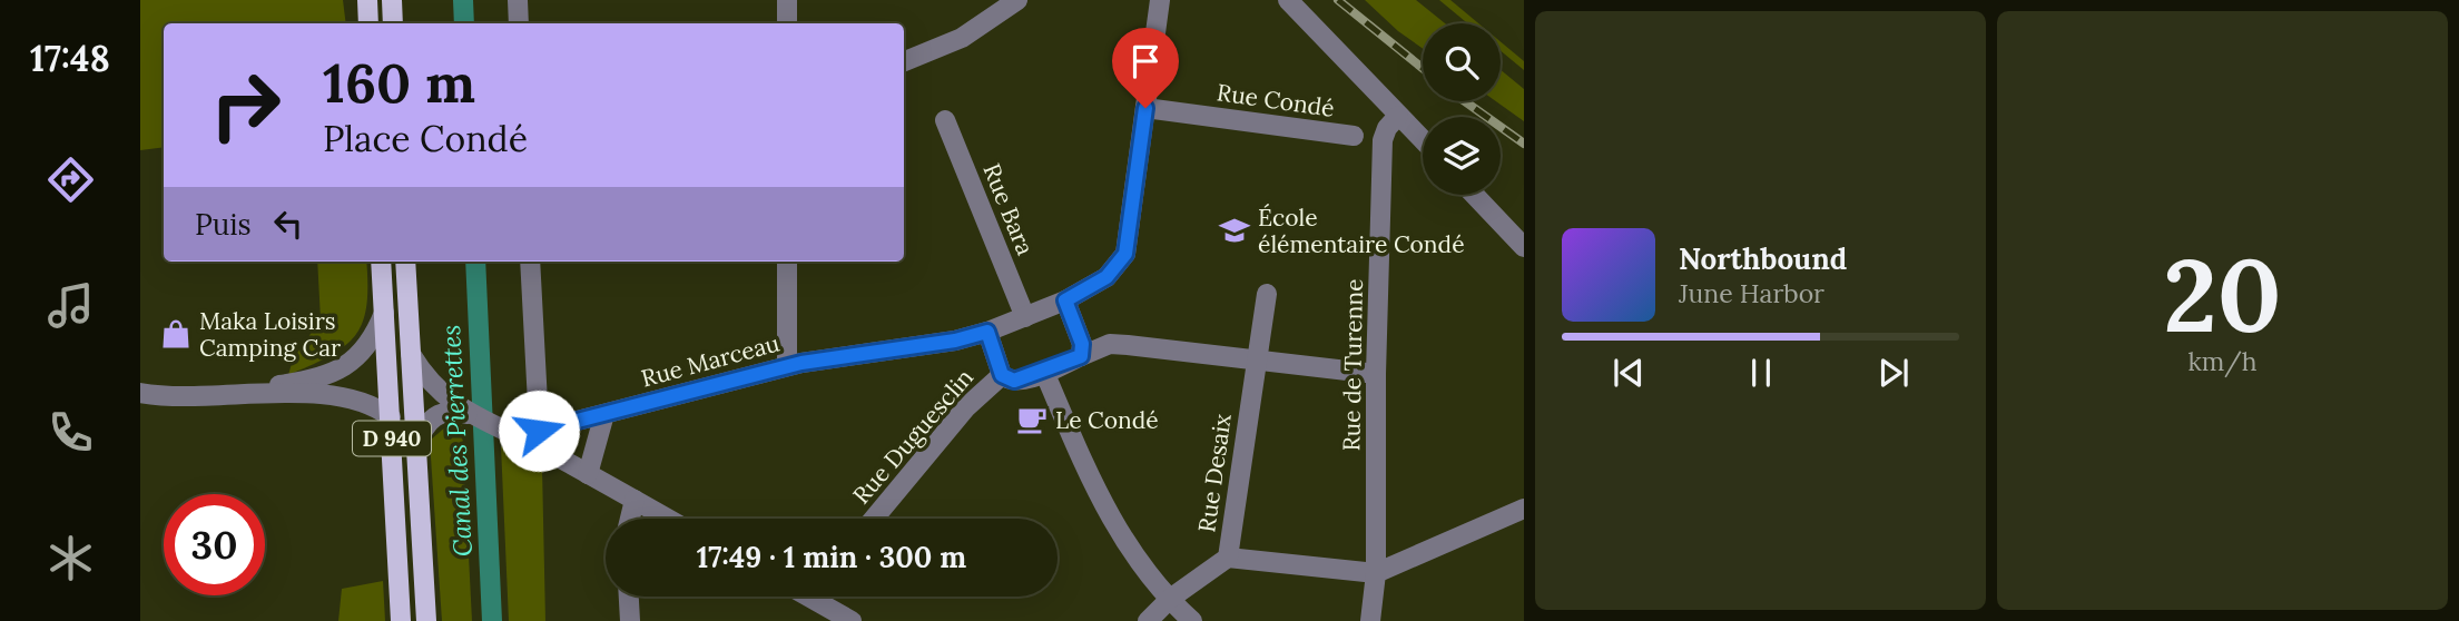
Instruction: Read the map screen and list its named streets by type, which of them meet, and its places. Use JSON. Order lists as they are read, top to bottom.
{
  "streets": {
    "main road": ["D 940"],
    "street": [
      "Rue Condé",
      "Rue Bara",
      "Rue Marceau",
      "Rue de Turenne",
      "Rue Duguesclin",
      "Rue Desaix"
    ]
  },
  "crossings": [
    ["Rue Condé", "Rue Marceau"],
    ["Rue Bara", "Rue Marceau"]
  ],
  "water": ["Canal des Pierrettes"],
  "places": {
    "school or university": ["École élémentaire Condé"],
    "shop": ["Maka Loisirs Camping Car"],
    "cafe": ["Le Condé"]
  },
  "page": {
    "tabs": "17:48",
    "tile": ["20", "km/h"],
    "turn": ["160 m", "Place Condé"],
    "then": "Puis",
    "song": ["Northbound", "June Harbor"],
    "limit": "30",
    "trip": "17:49 · 1 min · 300 m"
  }
}
